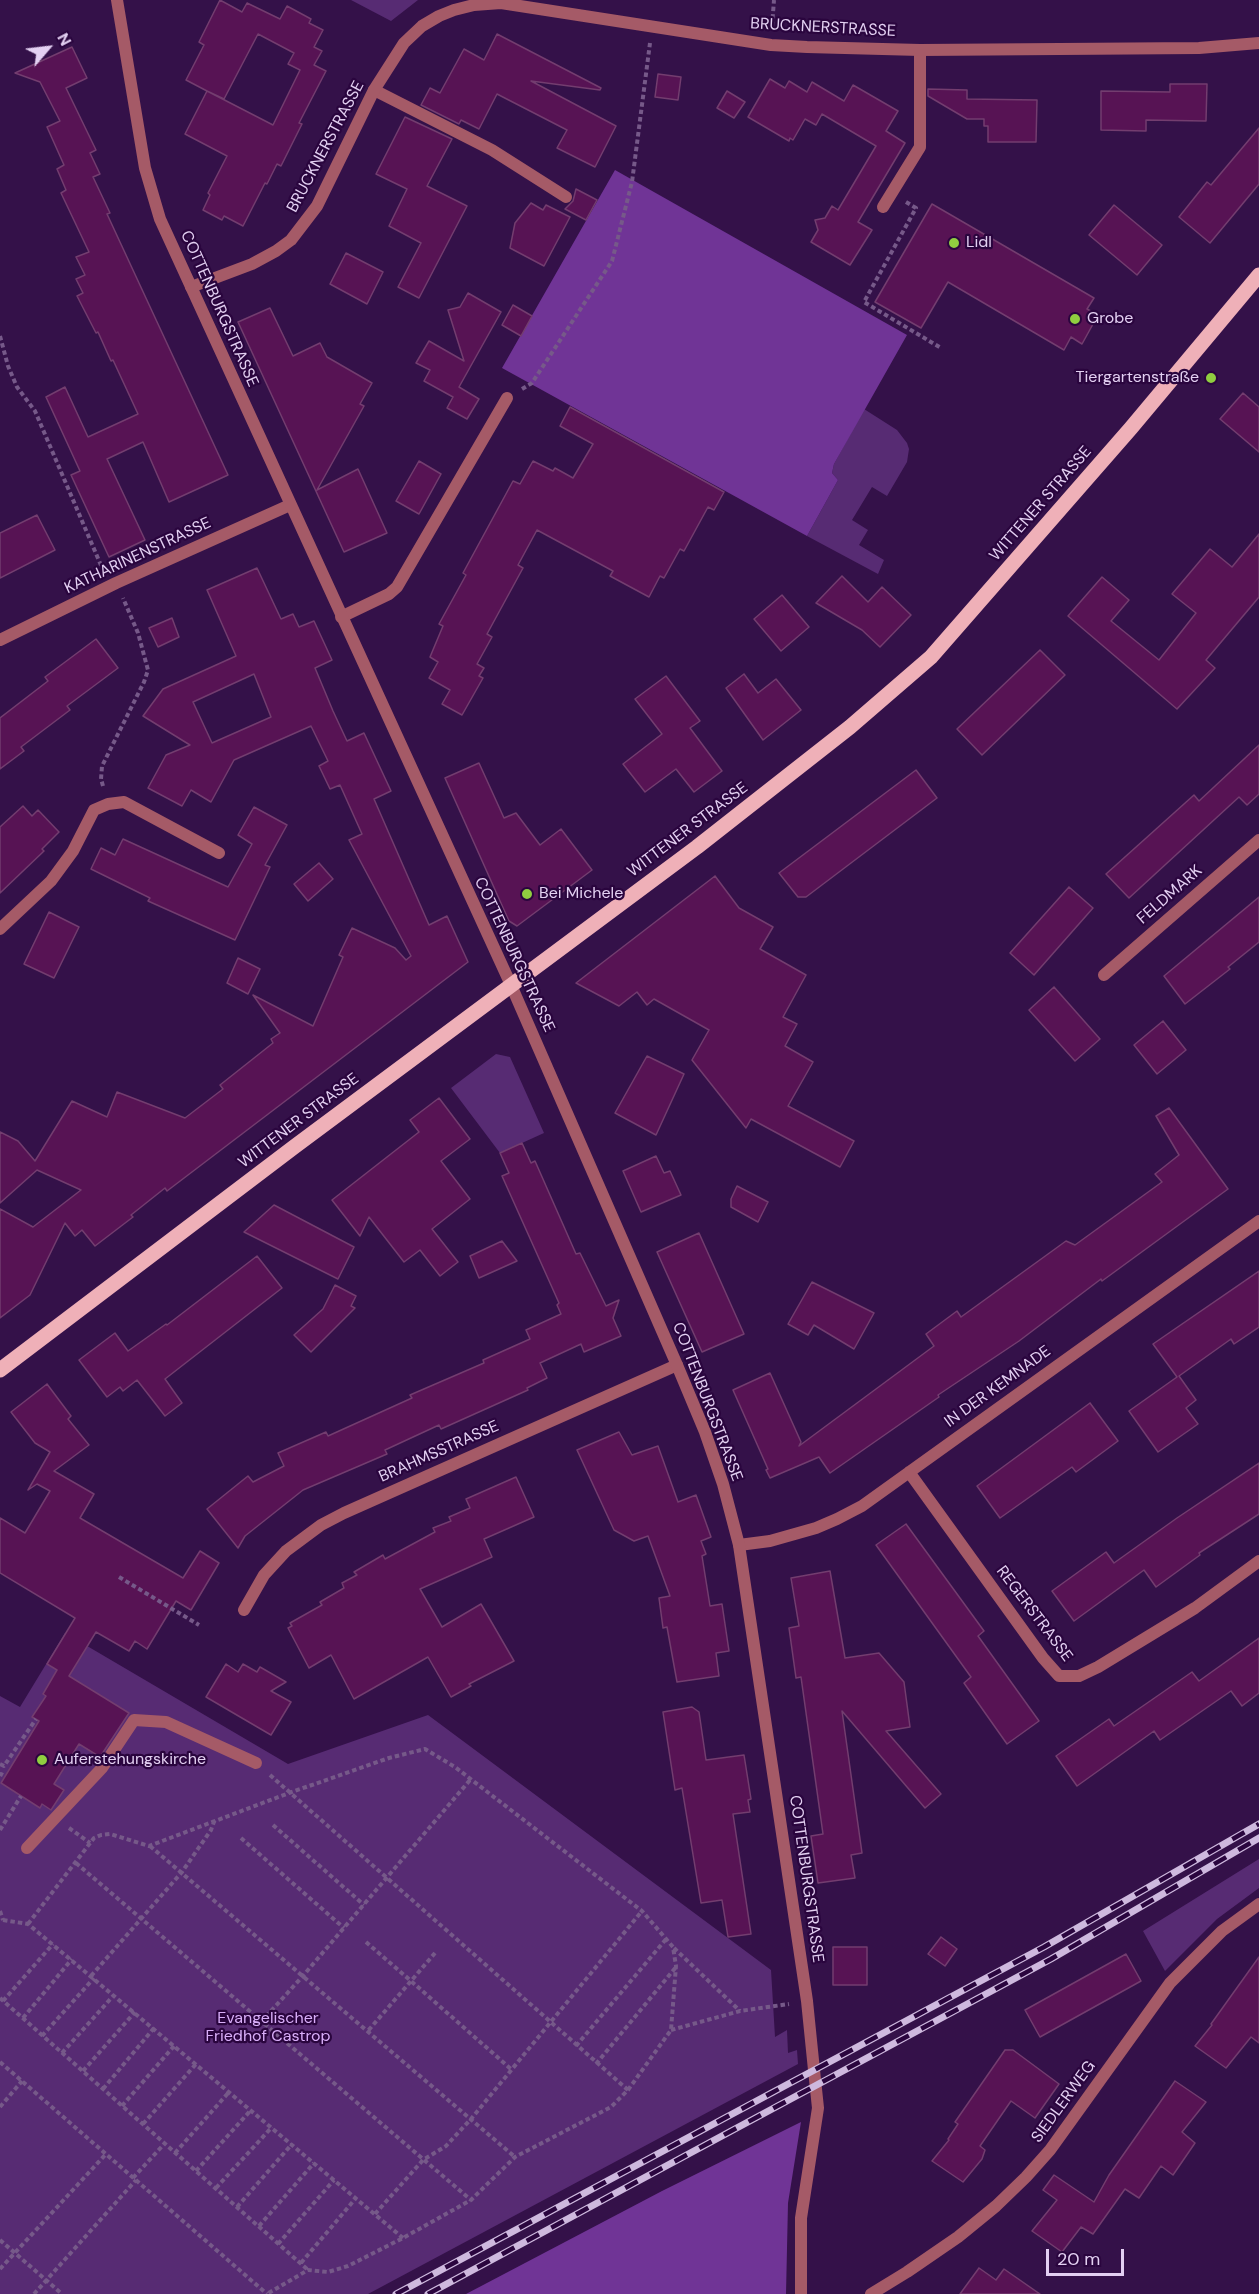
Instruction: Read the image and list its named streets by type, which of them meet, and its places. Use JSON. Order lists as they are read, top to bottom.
{
  "streets": {
    "main road": ["WITTENER STRASSE"],
    "street": [
      "BRUCKNERSTRASSE",
      "COTTENBURGSTRASSE",
      "KATHARINENSTRASSE",
      "FELDMARK",
      "IN DER KEMNADE",
      "BRAHMSSTRASSE",
      "REGERSTRASSE",
      "SIEDLERWEG"
    ]
  },
  "crossings": [
    ["BRUCKNERSTRASSE", "COTTENBURGSTRASSE"],
    ["COTTENBURGSTRASSE", "WITTENER STRASSE"],
    ["COTTENBURGSTRASSE", "KATHARINENSTRASSE"],
    ["COTTENBURGSTRASSE", "IN DER KEMNADE"],
    ["COTTENBURGSTRASSE", "BRAHMSSTRASSE"],
    ["IN DER KEMNADE", "REGERSTRASSE"]
  ],
  "parks": ["Evangelischer Friedhof Castrop"],
  "places": [
    "Lidl",
    "Grobe",
    "Tiergartenstraße",
    "Bei Michele",
    "Auferstehungskirche"
  ],
  "scale_bar": "20 m",
  "north": "top right"
}
